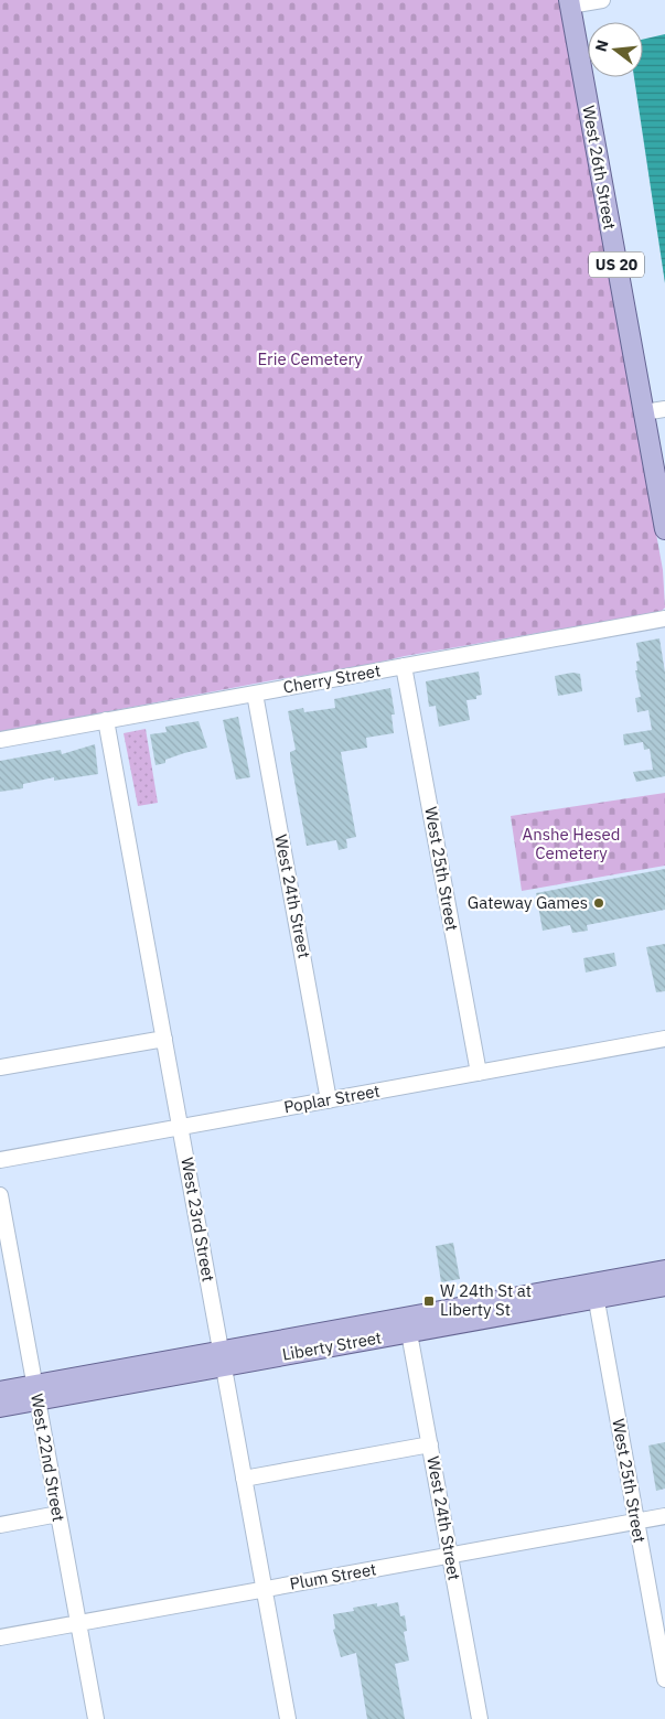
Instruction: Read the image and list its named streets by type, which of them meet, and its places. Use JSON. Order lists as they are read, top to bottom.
{
  "streets": {
    "main road": ["West 26th Street", "US 20", "Liberty Street"],
    "street": [
      "Cherry Street",
      "West 25th Street",
      "West 24th Street",
      "Poplar Street",
      "West 23rd Street",
      "West 22nd Street",
      "Plum Street"
    ]
  },
  "crossings": [
    ["Cherry Street", "West 25th Street"],
    ["Cherry Street", "West 24th Street"],
    ["Cherry Street", "West 23rd Street"],
    ["West 25th Street", "Poplar Street"],
    ["West 25th Street", "Liberty Street"],
    ["West 25th Street", "Plum Street"],
    ["West 24th Street", "Poplar Street"],
    ["West 24th Street", "Liberty Street"],
    ["West 24th Street", "Plum Street"],
    ["Poplar Street", "West 23rd Street"],
    ["West 23rd Street", "Liberty Street"],
    ["West 23rd Street", "Plum Street"],
    ["Liberty Street", "West 22nd Street"],
    ["West 22nd Street", "Plum Street"]
  ],
  "parks": ["Erie Cemetery", "Anshe Hesed Cemetery"],
  "places": {
    "other": ["Gateway Games"],
    "transit": ["W 24th St at Liberty St"]
  },
  "north": "left"
}
